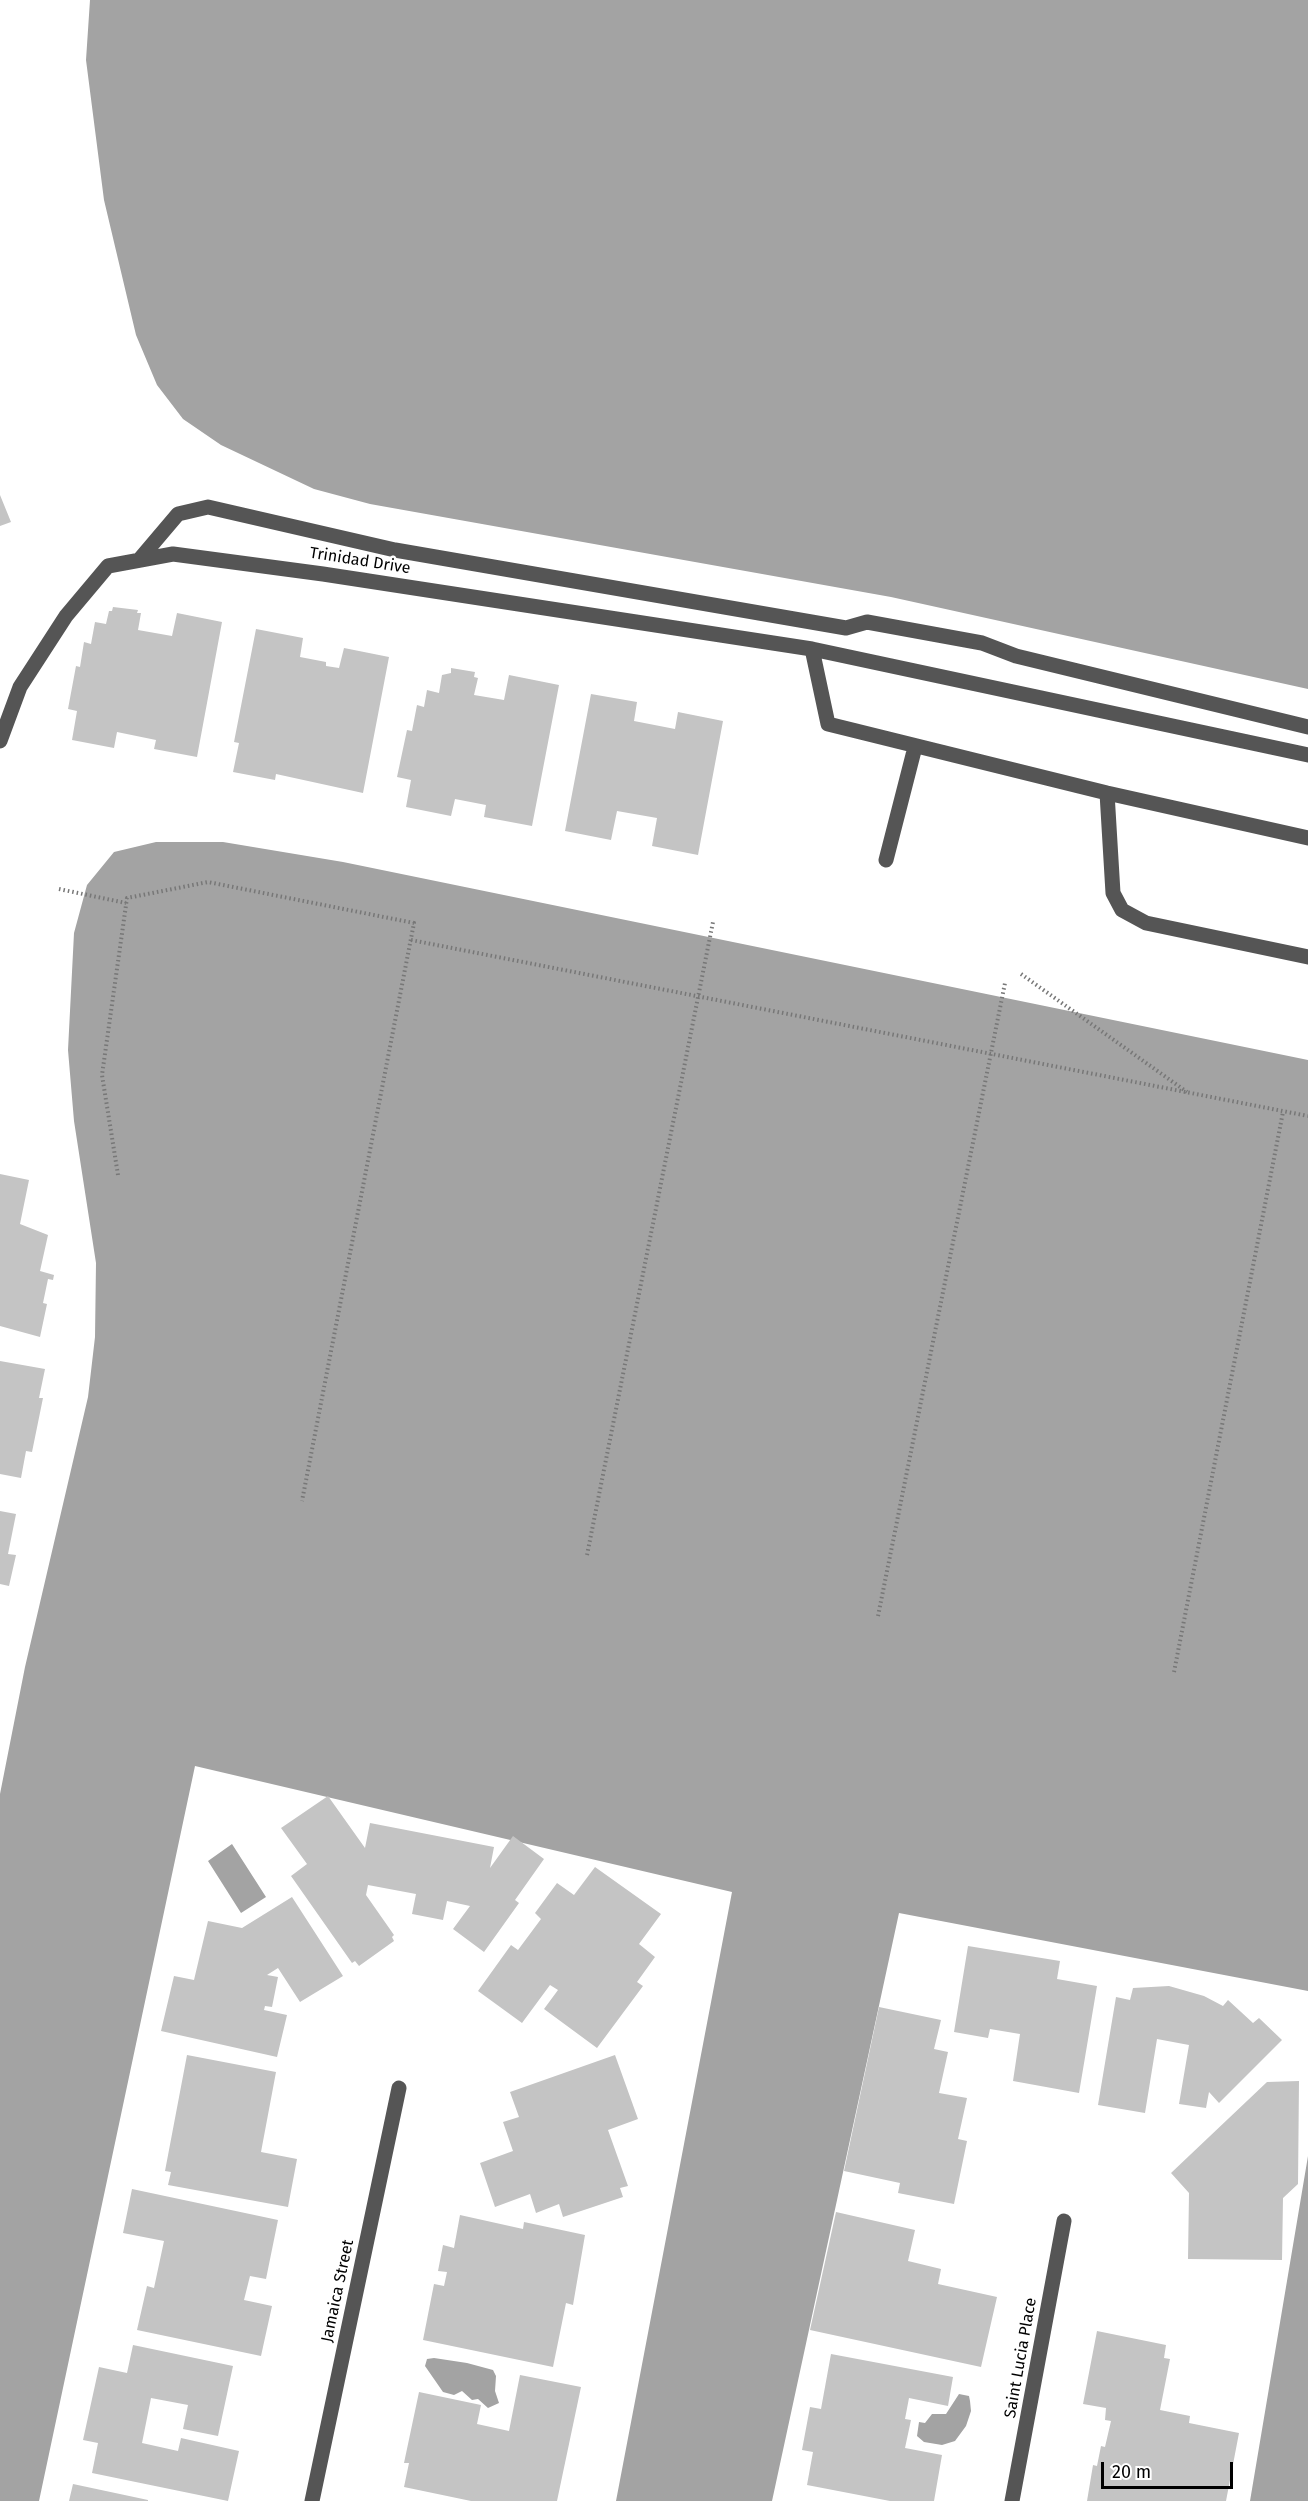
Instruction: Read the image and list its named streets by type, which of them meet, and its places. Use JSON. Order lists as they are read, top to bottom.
{
  "streets": {
    "street": ["Trinidad Drive", "Jamaica Street", "Saint Lucia Place"]
  },
  "scale_bar": "20 m"
}
